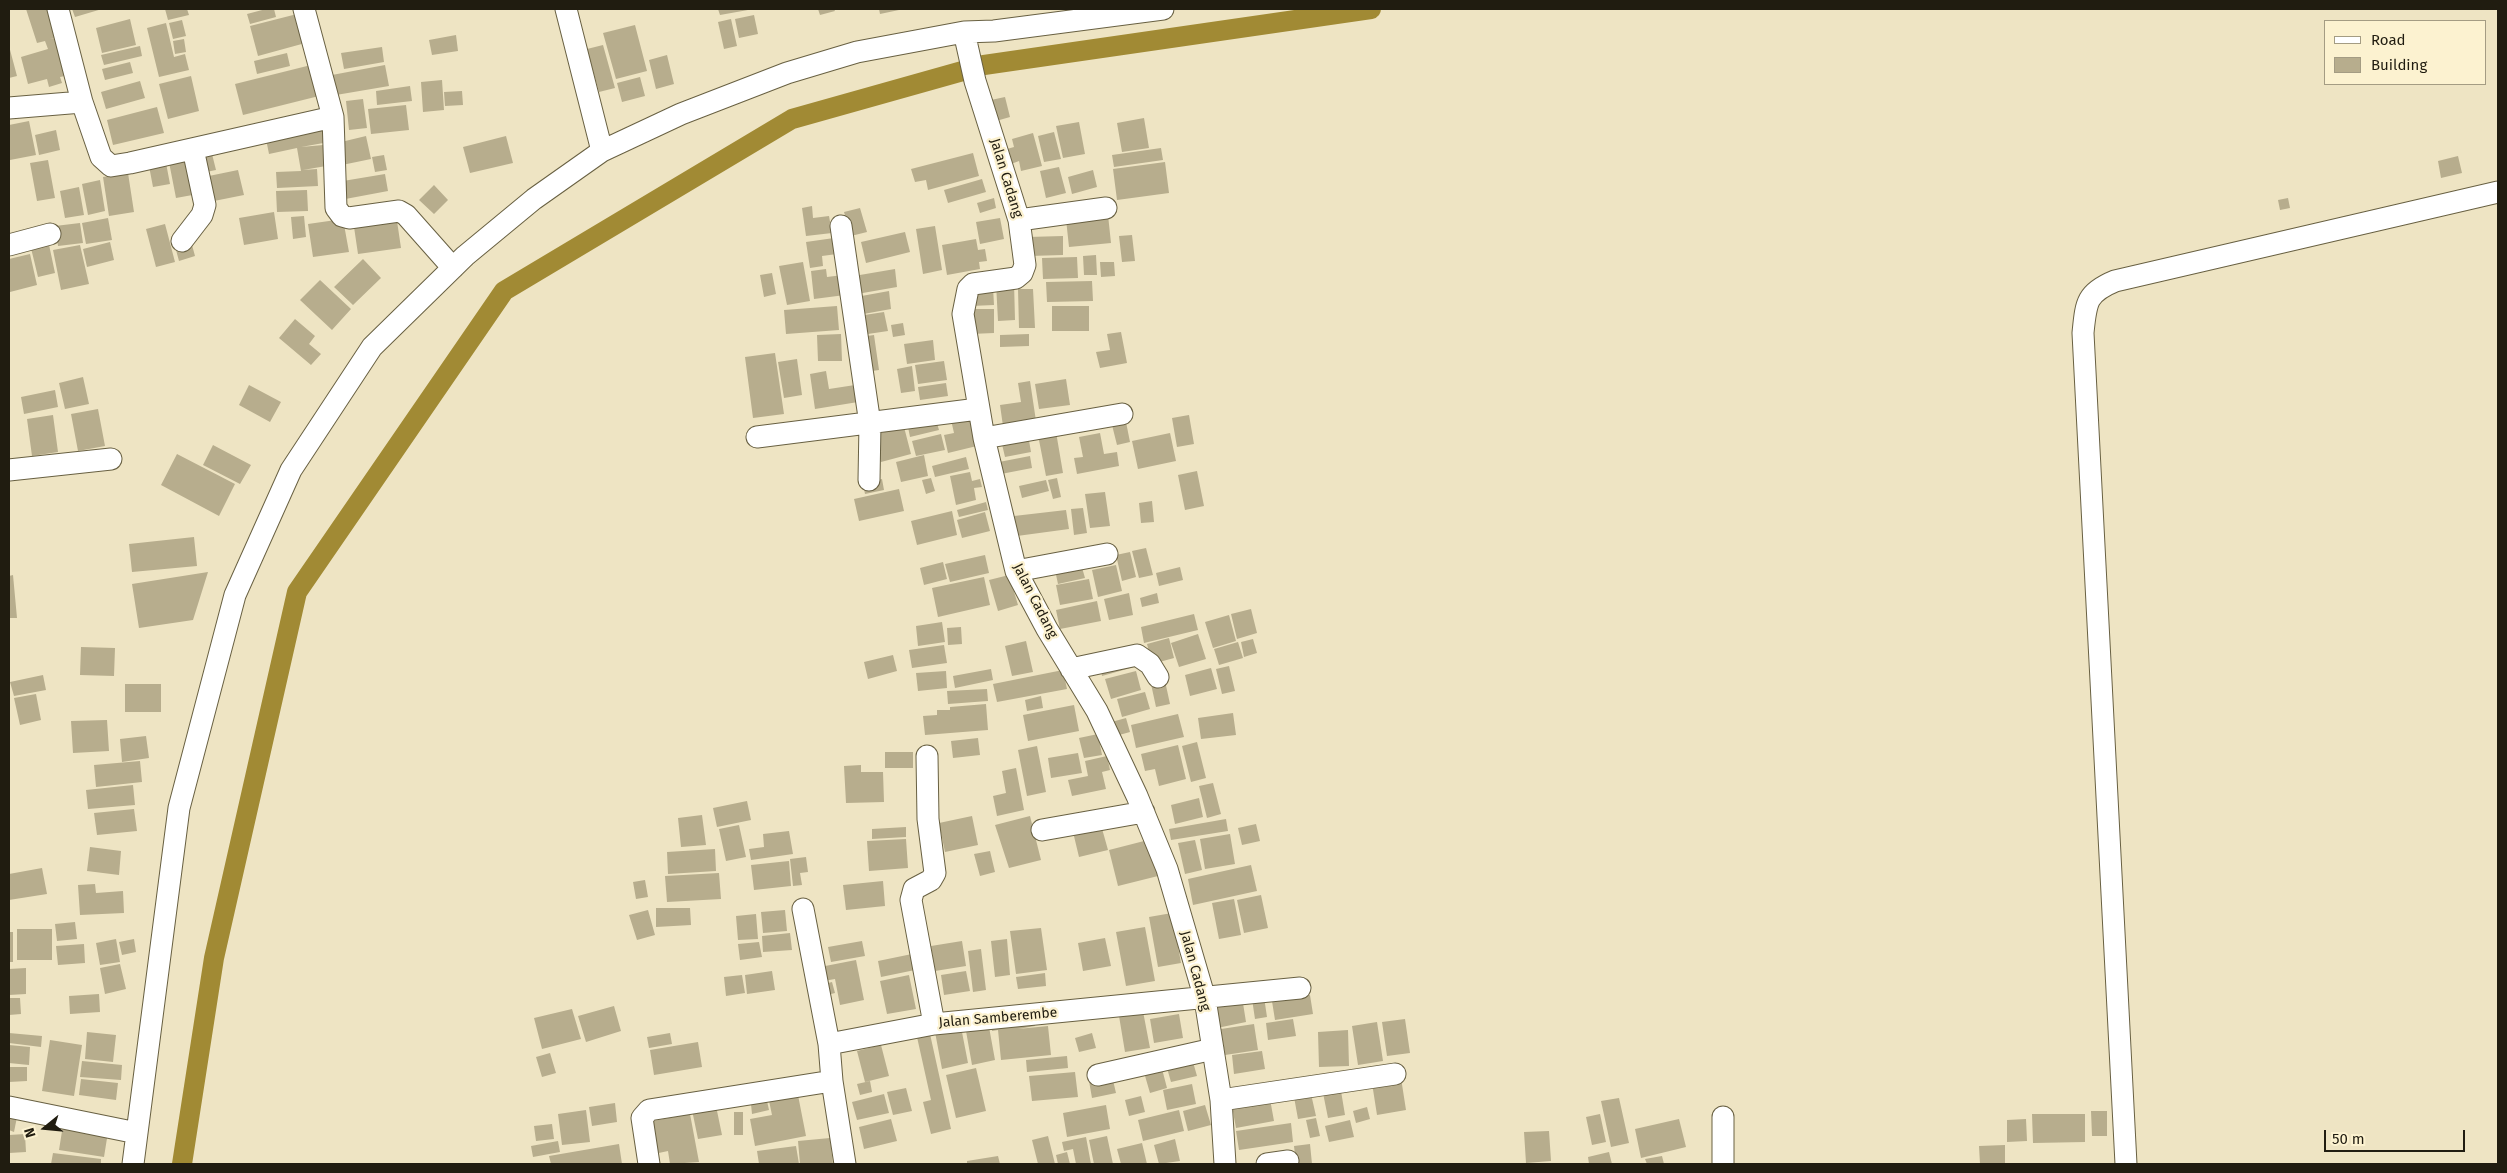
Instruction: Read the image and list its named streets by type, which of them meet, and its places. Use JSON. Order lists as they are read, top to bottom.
{
  "streets": {
    "street": ["Jalan Cadang", "Jalan Samberembe"]
  },
  "crossings": [
    ["Jalan Cadang", "Jalan Samberembe"]
  ],
  "legend": ["Road", "Building"],
  "scale_bar": "50 m",
  "north": "left"
}
